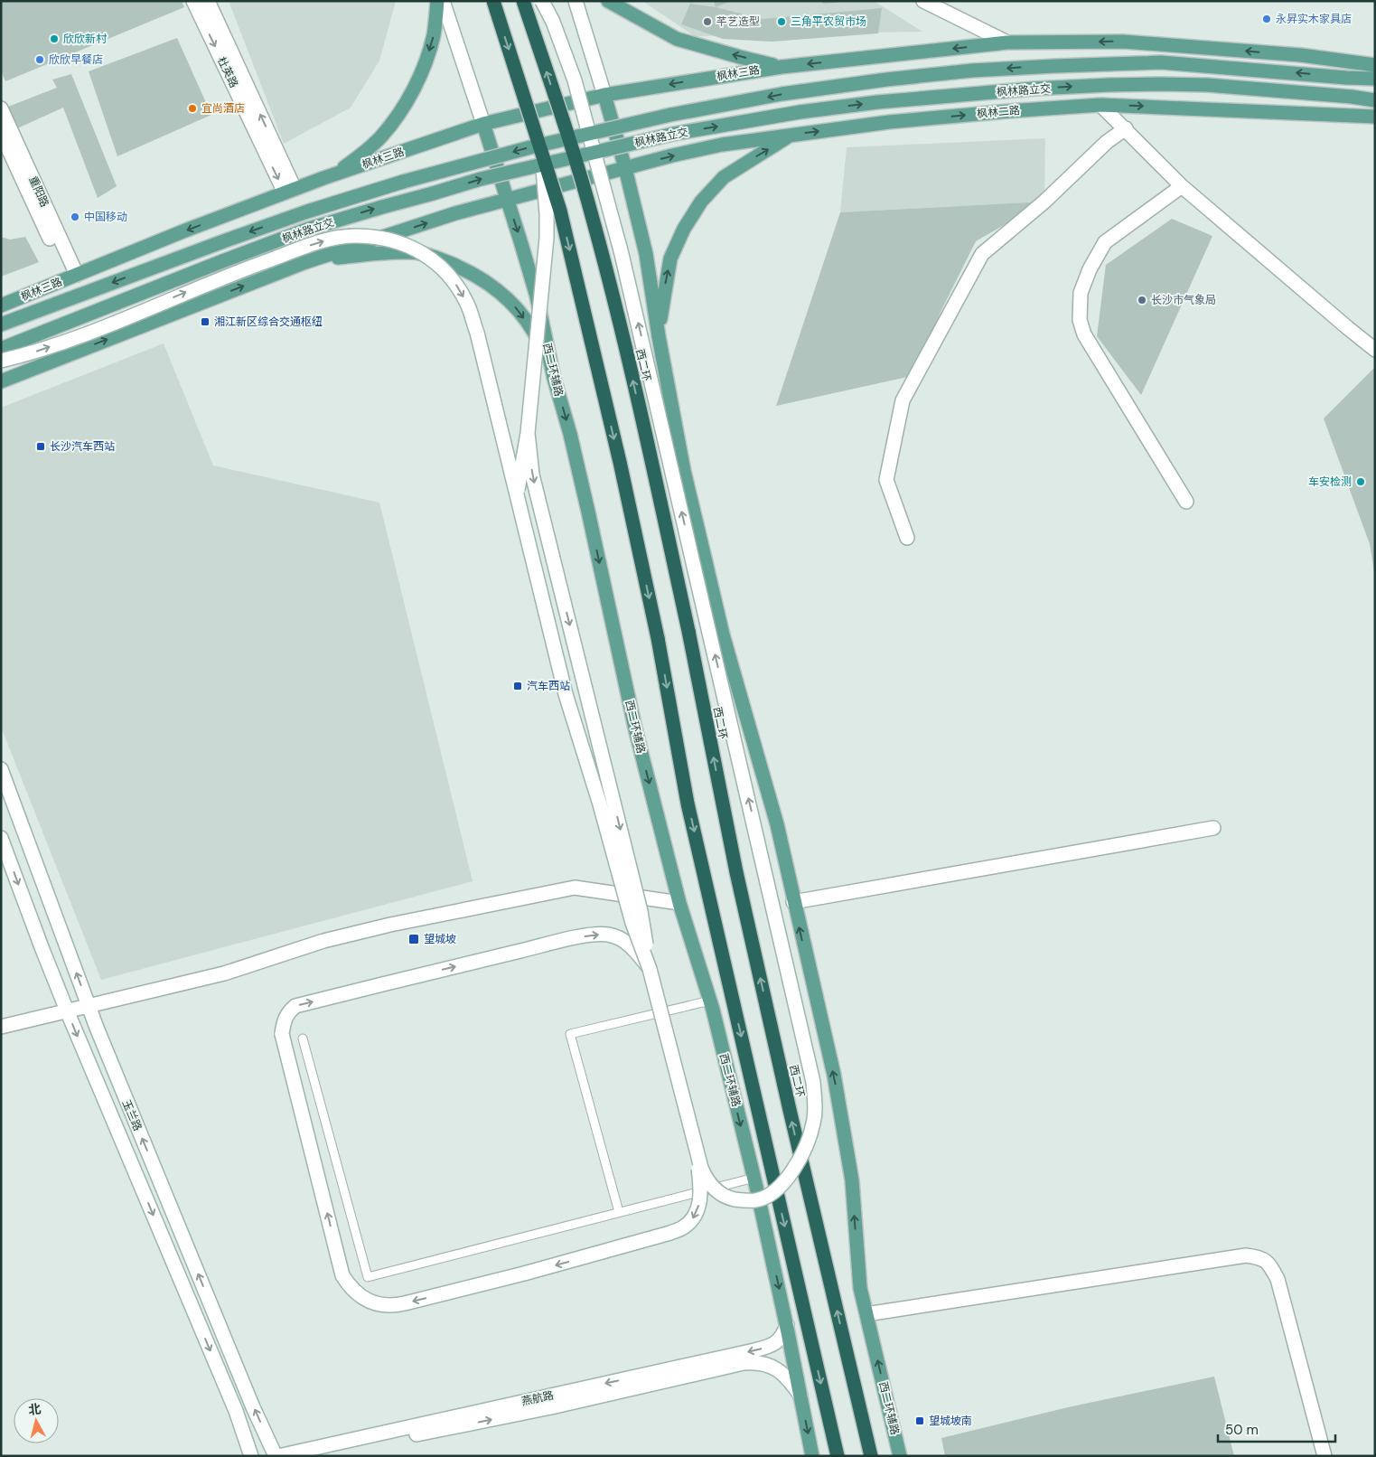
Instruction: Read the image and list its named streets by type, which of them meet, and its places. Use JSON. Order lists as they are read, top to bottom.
{
  "streets": {
    "highway": ["西二环"],
    "main road": [
      "枫林三路",
      "枫林路立交",
      "枫林二路",
      "西二环辅路"
    ],
    "street": [
      "杜英路",
      "重阳路",
      "玉兰路",
      "燕航路"
    ]
  },
  "crossings": [
    ["杜英路", "枫林三路"],
    ["枫林三路", "重阳路"],
    ["枫林三路", "西二环辅路"],
    ["枫林二路", "西二环辅路"],
    ["西二环辅路", "燕航路"],
    ["玉兰路", "燕航路"]
  ],
  "places": {
    "other": [
      "永昇实木家具店",
      "芊艺造型",
      "三角平农贸市场",
      "欣欣新村",
      "欣欣早餐店",
      "宜尚酒店",
      "中国移动",
      "长沙市气象局",
      "车安检测"
    ],
    "transit": [
      "湘江新区综合交通枢纽",
      "长沙汽车西站",
      "汽车西站",
      "望城坡",
      "望城坡南"
    ]
  },
  "scale_bar": "50 m",
  "north": "top"
}
